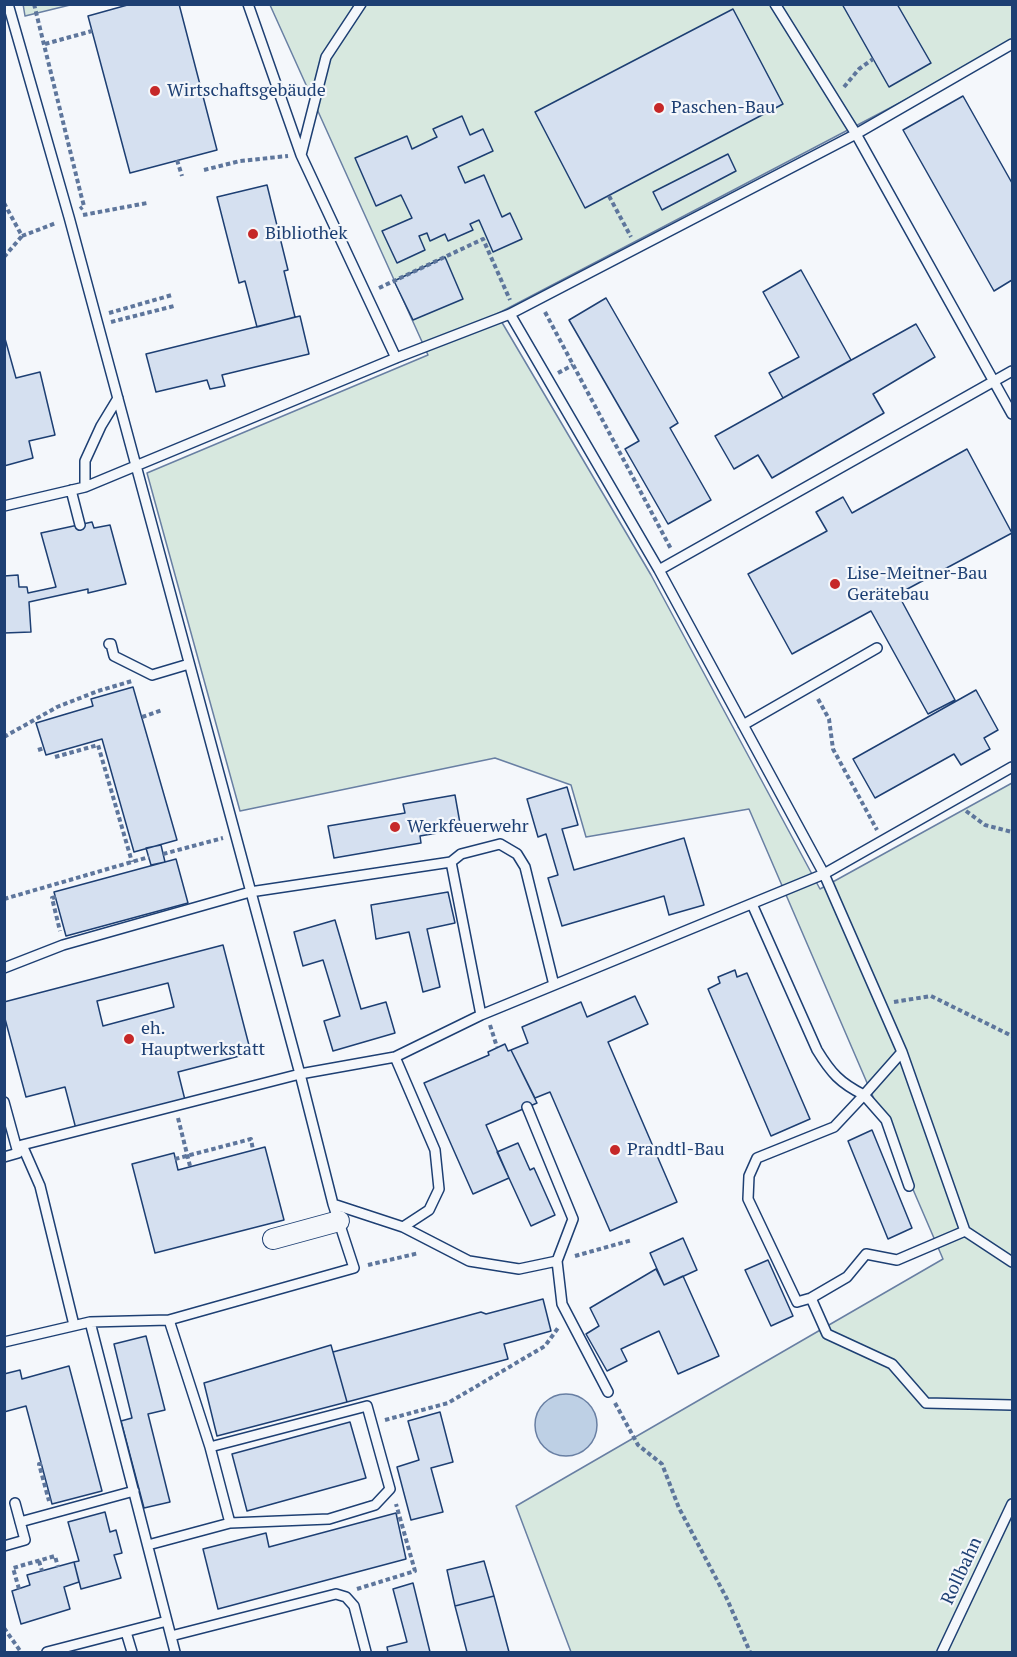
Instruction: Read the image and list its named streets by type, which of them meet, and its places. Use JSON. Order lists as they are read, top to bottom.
{
  "streets": {
    "lane": ["Rollbahn"]
  },
  "places": [
    "Wirtschaftsgebäude",
    "Paschen-Bau",
    "Bibliothek",
    "Lise-Meitner-Bau Gerätebau",
    "Werkfeuerwehr",
    "eh. Hauptwerkstatt",
    "Prandtl-Bau"
  ]
}
